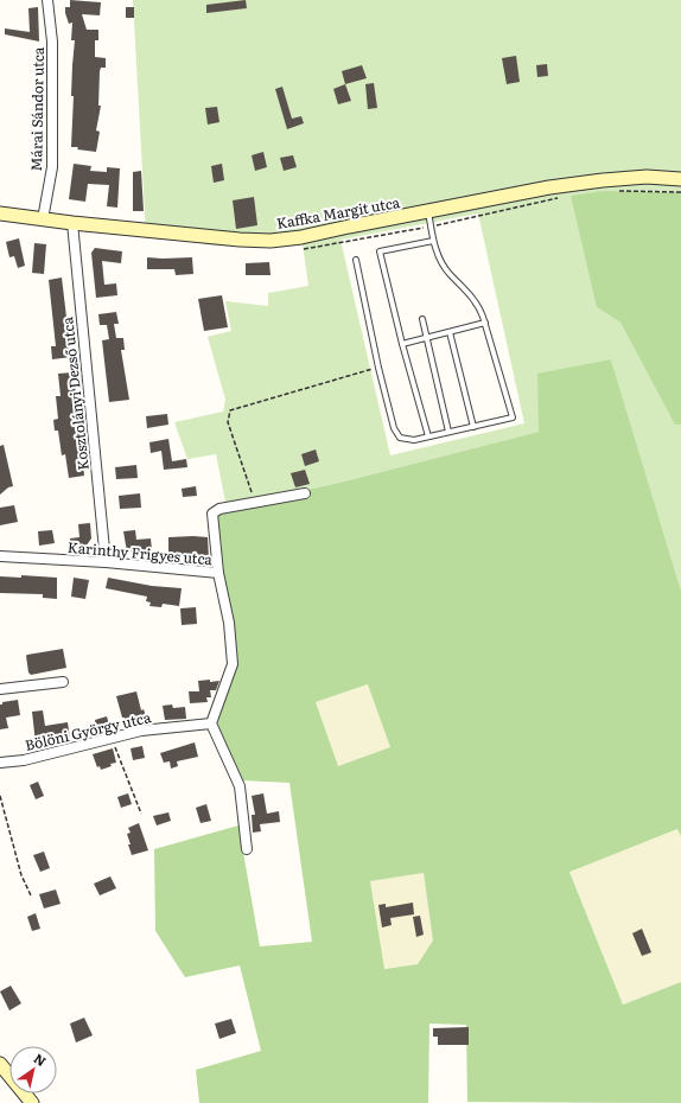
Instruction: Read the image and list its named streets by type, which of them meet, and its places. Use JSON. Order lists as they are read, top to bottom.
{
  "streets": {
    "street": [
      "Márai Sándor utca",
      "Kaffka Margit utca",
      "Kosztolányi Dezső utca",
      "Karinthy Frigyes utca",
      "Bölöni György utca"
    ]
  },
  "crossings": [
    ["Márai Sándor utca", "Kaffka Margit utca"],
    ["Kaffka Margit utca", "Kosztolányi Dezső utca"],
    ["Kosztolányi Dezső utca", "Karinthy Frigyes utca"],
    ["Karinthy Frigyes utca", "Bölöni György utca"]
  ],
  "north": "top right"
}
